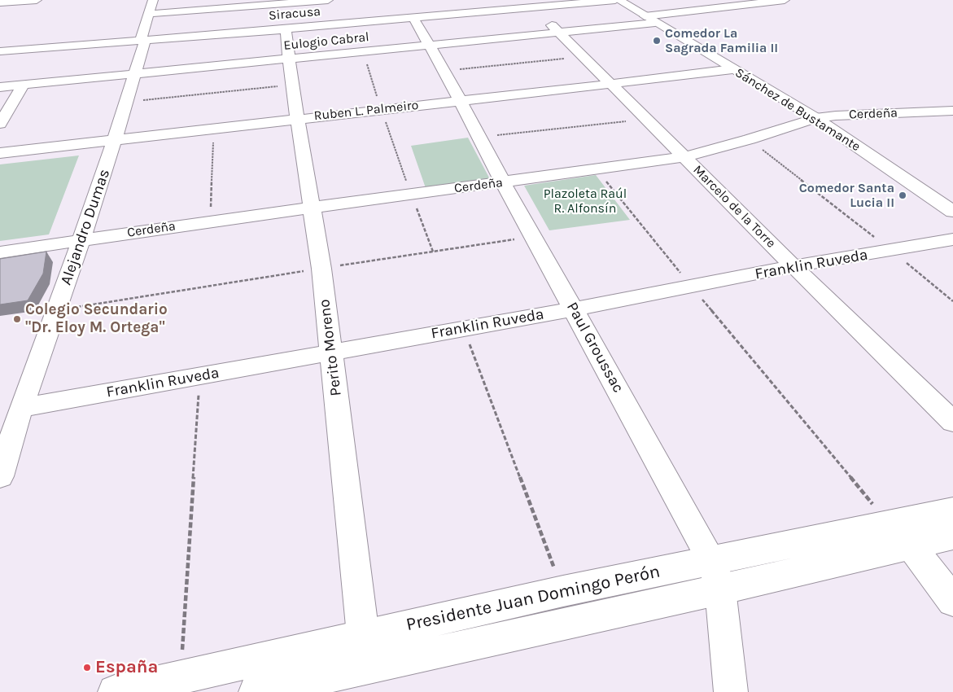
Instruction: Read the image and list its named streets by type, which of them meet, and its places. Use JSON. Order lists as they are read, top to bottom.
{
  "streets": {
    "street": [
      "Siracusa",
      "Eulogio Cabral",
      "Sánchez de Bustamante",
      "Ruben L. Palmeiro",
      "Cerdeña",
      "Marcelo de la Torre",
      "Alejandro Dumas",
      "Franklin Ruveda",
      "Perito Moreno",
      "Paul Groussac",
      "Presidente Juan Domingo Perón"
    ]
  },
  "crossings": [
    ["Siracusa", "Sánchez de Bustamante"],
    ["Siracusa", "Marcelo de la Torre"],
    ["Siracusa", "Alejandro Dumas"],
    ["Siracusa", "Perito Moreno"],
    ["Siracusa", "Paul Groussac"],
    ["Eulogio Cabral", "Sánchez de Bustamante"],
    ["Eulogio Cabral", "Marcelo de la Torre"],
    ["Eulogio Cabral", "Alejandro Dumas"],
    ["Eulogio Cabral", "Perito Moreno"],
    ["Eulogio Cabral", "Paul Groussac"],
    ["Sánchez de Bustamante", "Ruben L. Palmeiro"],
    ["Sánchez de Bustamante", "Cerdeña"],
    ["Ruben L. Palmeiro", "Marcelo de la Torre"],
    ["Ruben L. Palmeiro", "Alejandro Dumas"],
    ["Ruben L. Palmeiro", "Perito Moreno"],
    ["Ruben L. Palmeiro", "Paul Groussac"],
    ["Cerdeña", "Marcelo de la Torre"],
    ["Cerdeña", "Alejandro Dumas"],
    ["Cerdeña", "Perito Moreno"],
    ["Cerdeña", "Paul Groussac"],
    ["Marcelo de la Torre", "Franklin Ruveda"],
    ["Alejandro Dumas", "Franklin Ruveda"],
    ["Franklin Ruveda", "Perito Moreno"],
    ["Franklin Ruveda", "Paul Groussac"],
    ["Perito Moreno", "Presidente Juan Domingo Perón"],
    ["Paul Groussac", "Presidente Juan Domingo Perón"]
  ],
  "parks": ["Plazoleta Raúl R. Alfonsín"],
  "places": [
    "Comedor La Sagrada Familia II",
    "Comedor Santa Lucia II",
    "Colegio Secundario \"Dr. Eloy M. Ortega\"",
    "España"
  ]
}
